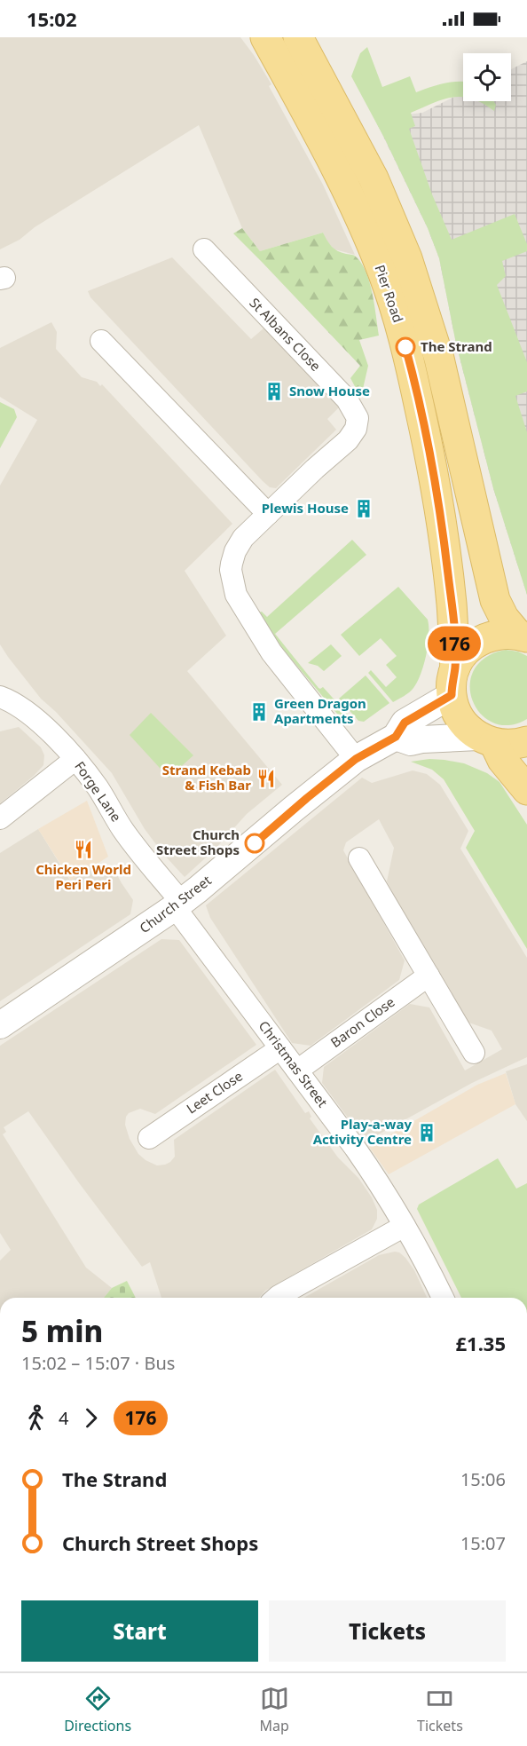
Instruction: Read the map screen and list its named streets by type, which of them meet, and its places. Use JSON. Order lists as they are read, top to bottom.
{
  "streets": {
    "main road": ["Pier Road"],
    "street": [
      "St Albans Close",
      "Forge Lane",
      "Church Street",
      "Baron Close",
      "Christmas Street",
      "Leet Close"
    ]
  },
  "crossings": [
    ["Pier Road", "Church Street"],
    ["St Albans Close", "Church Street"],
    ["Forge Lane", "Church Street"],
    ["Forge Lane", "Christmas Street"],
    ["Church Street", "Christmas Street"],
    ["Baron Close", "Christmas Street"],
    ["Christmas Street", "Leet Close"]
  ],
  "places": {
    "other": ["The Strand", "Church Street Shops"],
    "building": [
      "Snow House",
      "Plewis House",
      "Green Dragon Apartments",
      "Play-a-way Activity Centre"
    ],
    "restaurant": ["Strand Kebab & Fish Bar", "Chicken World Peri Peri"]
  },
  "lines": ["bus line 176"],
  "page": {
    "status": "15:02",
    "on_map": "176",
    "heading": ["5 min", "15:02 – 15:07 · Bus", "£1.35"],
    "legs": ["4", "176"],
    "list": [
      {
        "name": "The Strand",
        "value": "15:06"
      },
      {
        "name": "Church Street Shops",
        "value": "15:07"
      }
    ],
    "buttons": ["Start", "Tickets"],
    "tabs": ["Directions", "Map", "Tickets"]
  }
}
